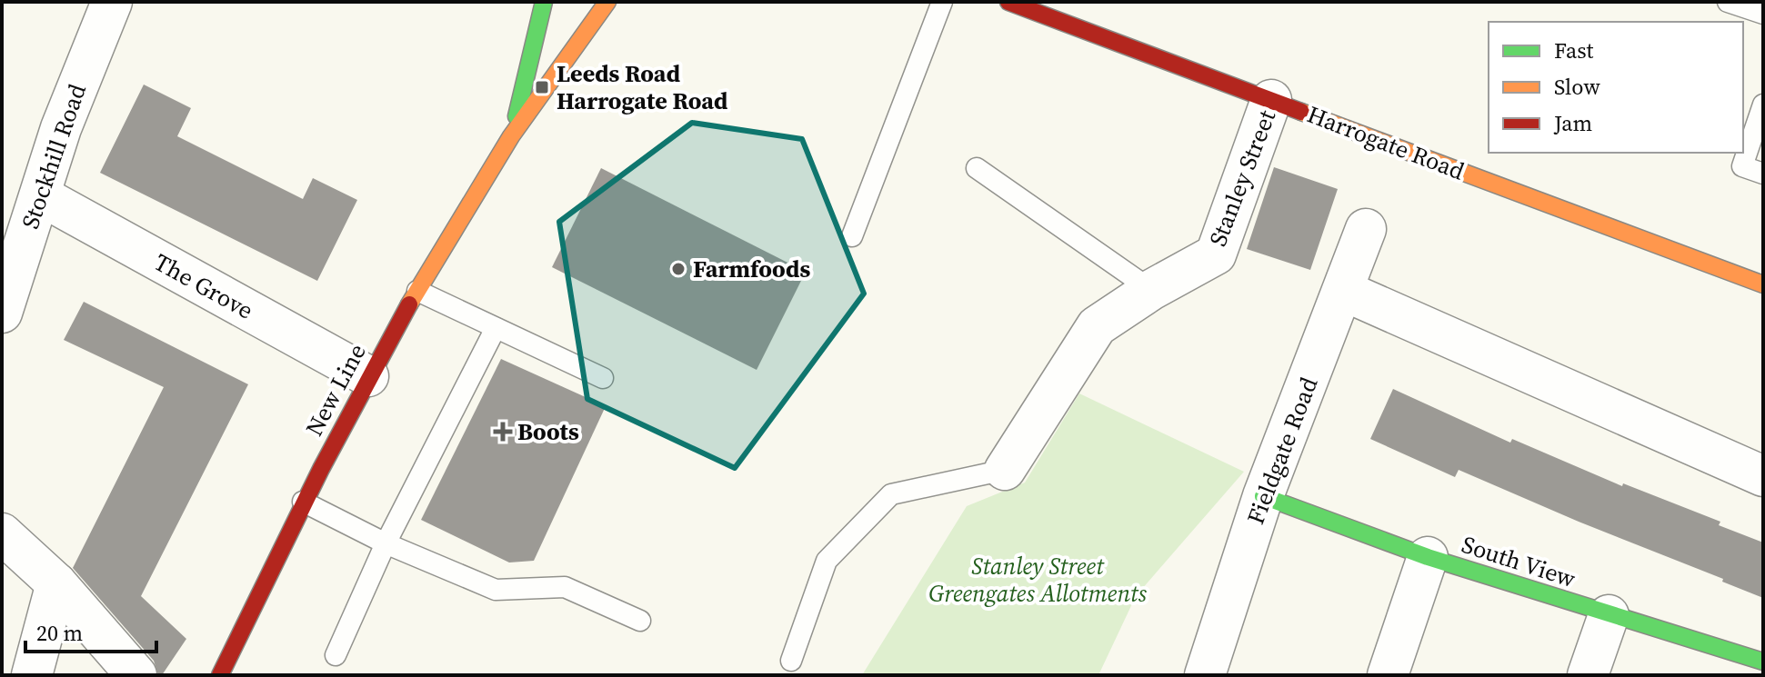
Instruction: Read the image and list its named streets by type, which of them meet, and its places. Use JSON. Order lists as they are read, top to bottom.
{
  "streets": {
    "main road": ["Harrogate Road", "New Line", "South View"],
    "street": [
      "Stockhill Road",
      "Stanley Street",
      "The Grove",
      "Fieldgate Road"
    ]
  },
  "crossings": [
    ["Harrogate Road", "Stanley Street"],
    ["Stockhill Road", "The Grove"],
    ["The Grove", "New Line"],
    ["Fieldgate Road", "South View"]
  ],
  "parks": ["Stanley Street Greengates Allotments"],
  "places": {
    "transit": ["Leeds Road Harrogate Road"],
    "other": ["Farmfoods"],
    "health": ["Boots"]
  },
  "legend": ["Fast", "Slow", "Jam"],
  "scale_bar": "20 m"
}
